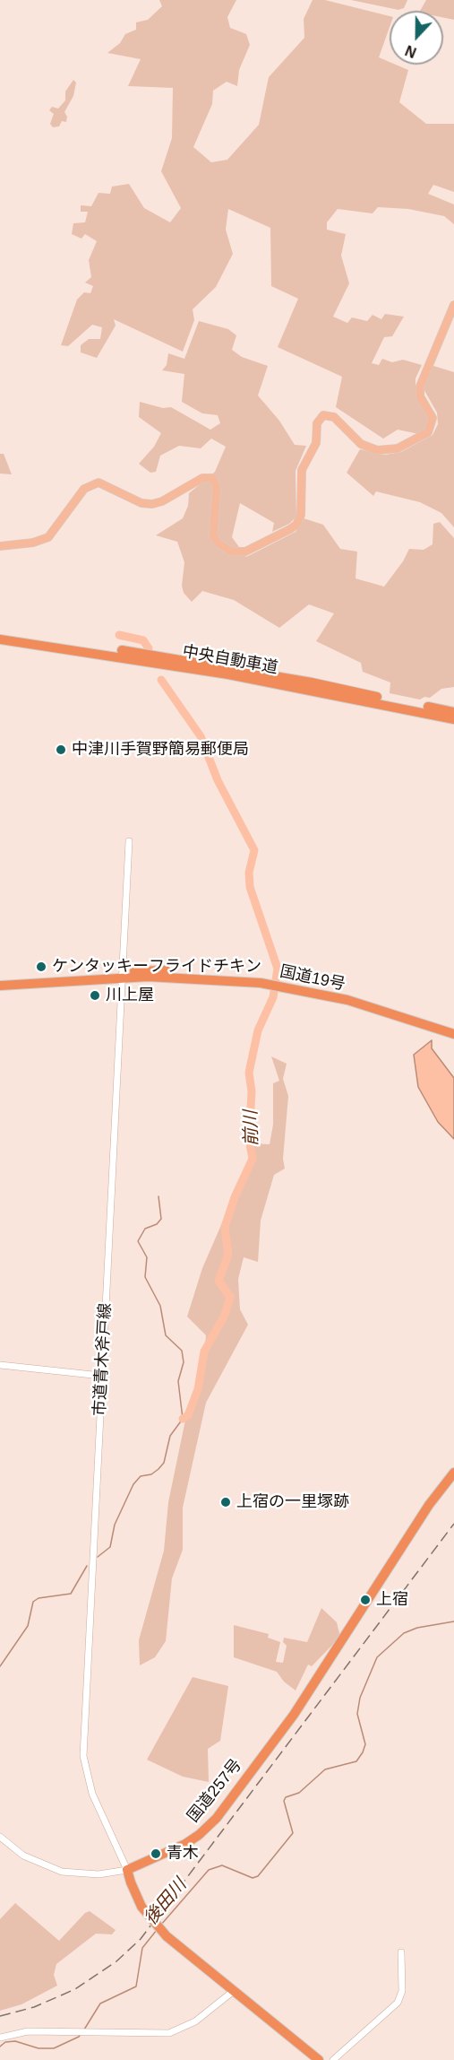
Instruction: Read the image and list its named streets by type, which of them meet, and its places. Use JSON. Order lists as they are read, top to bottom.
{
  "streets": {
    "highway": ["中央自動車道", "国道19号", "国道257号"],
    "street": ["市道青木斧戸線"]
  },
  "crossings": [
    ["国道19号", "市道青木斧戸線"],
    ["市道青木斧戸線", "国道257号"]
  ],
  "water": ["前川", "後田川"],
  "places": [
    "中津川手賀野簡易郵便局",
    "ケンタッキーフライドチキン",
    "川上屋",
    "上宿の一里塚跡",
    "上宿",
    "青木"
  ],
  "north": "bottom"
}
